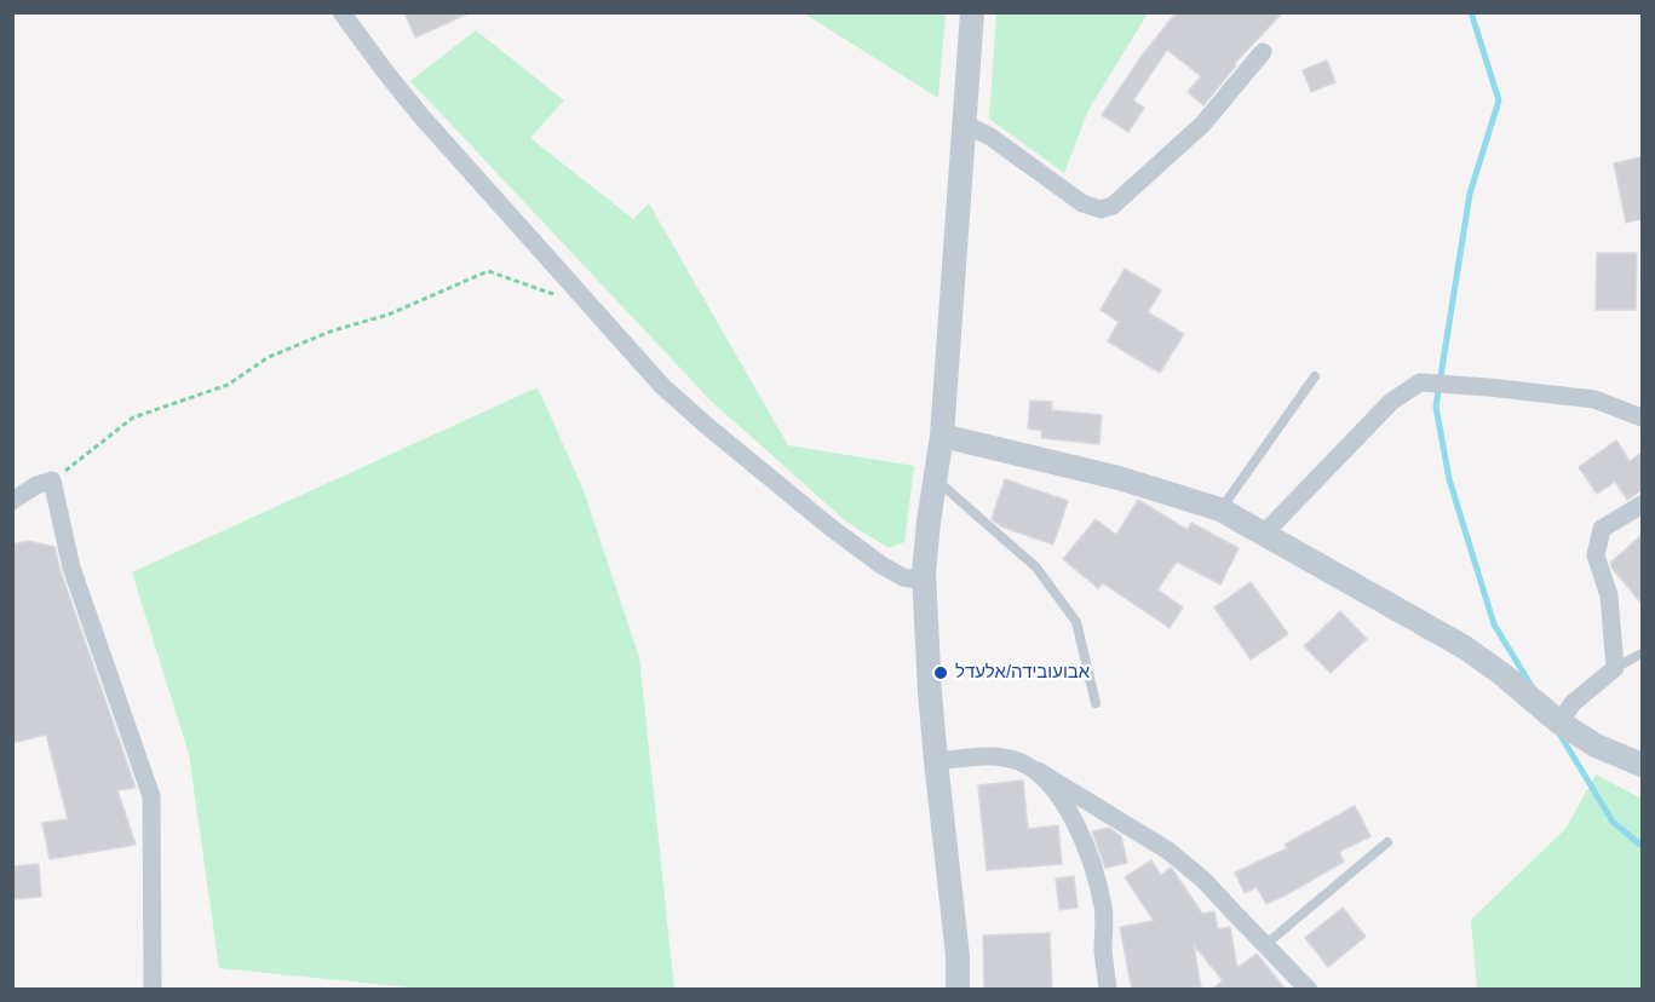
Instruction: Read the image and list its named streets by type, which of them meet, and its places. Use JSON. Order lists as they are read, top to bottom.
{
  "places": ["אבועובידה/אלעדל"]
}
